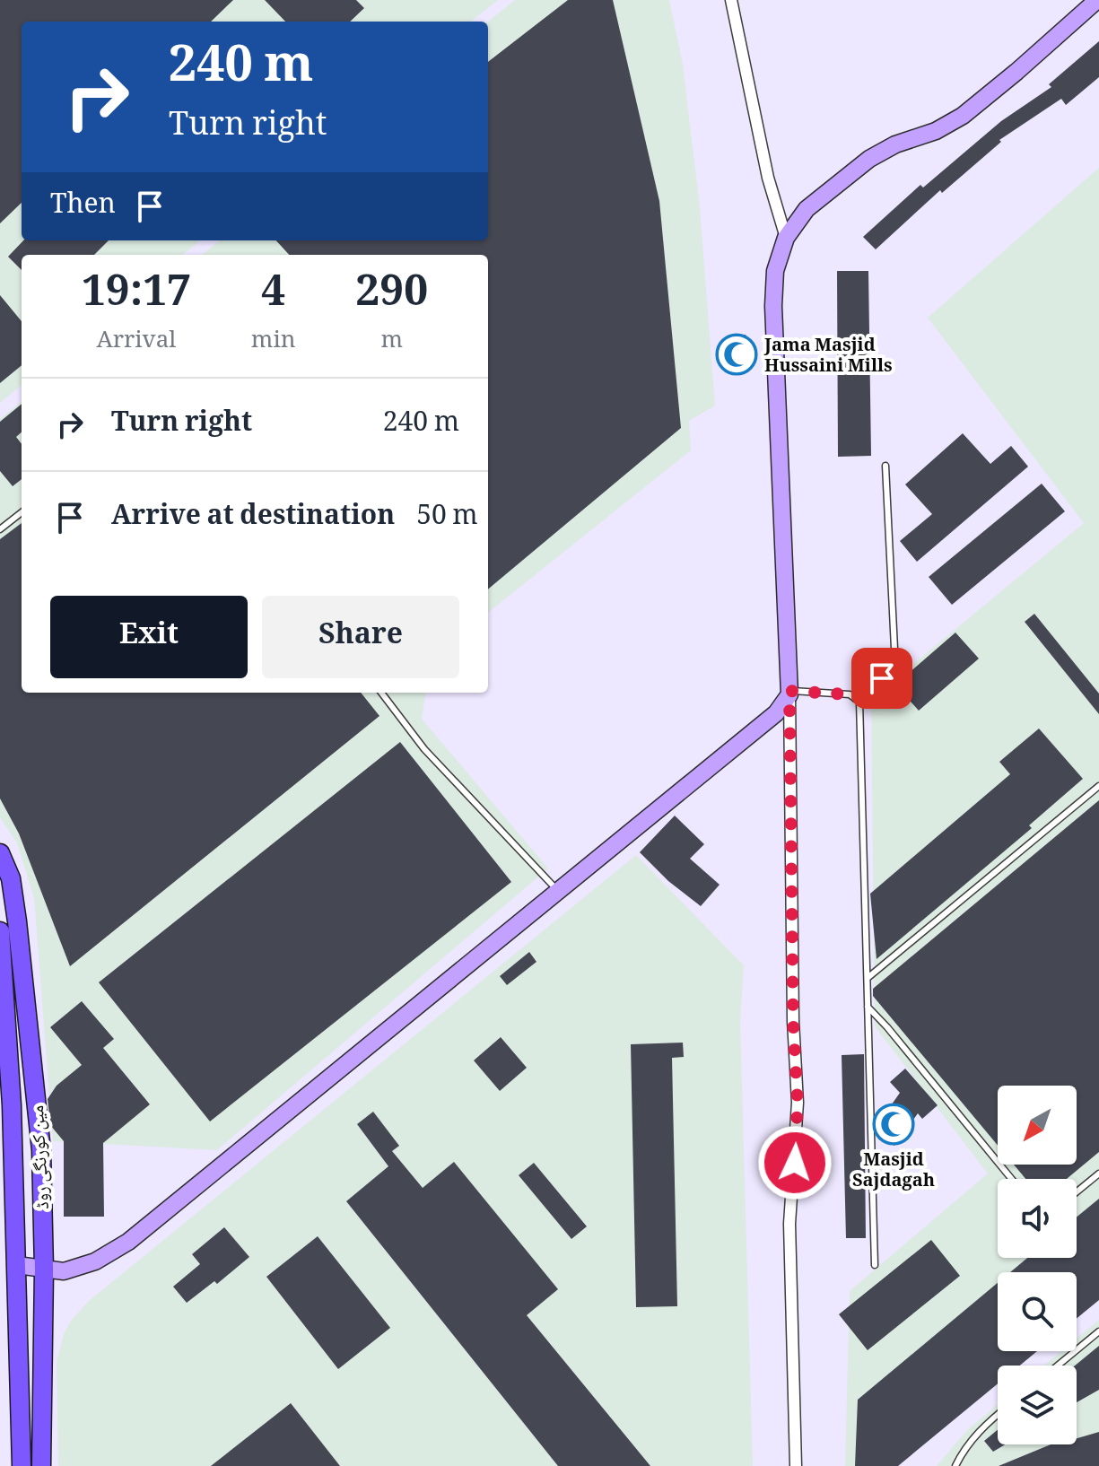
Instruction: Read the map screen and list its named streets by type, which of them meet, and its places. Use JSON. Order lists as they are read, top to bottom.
{
  "streets": {
    "main road": ["مین کورنگی روڈ"]
  },
  "places": {
    "mosque": ["Jama Masjid Hussaini Mills", "Masjid Sajdagah"]
  },
  "north": "bottom left",
  "page": {
    "turn": ["240 m", "Turn right"],
    "then": "Then",
    "eta": [
      "19:17",
      "Arrival",
      "4",
      "min",
      "290",
      "m"
    ],
    "list": [
      {
        "name": "Turn right",
        "value": "240 m"
      },
      {
        "name": "Arrive at destination",
        "value": "50 m"
      }
    ],
    "buttons": ["Exit", "Share"]
  }
}
